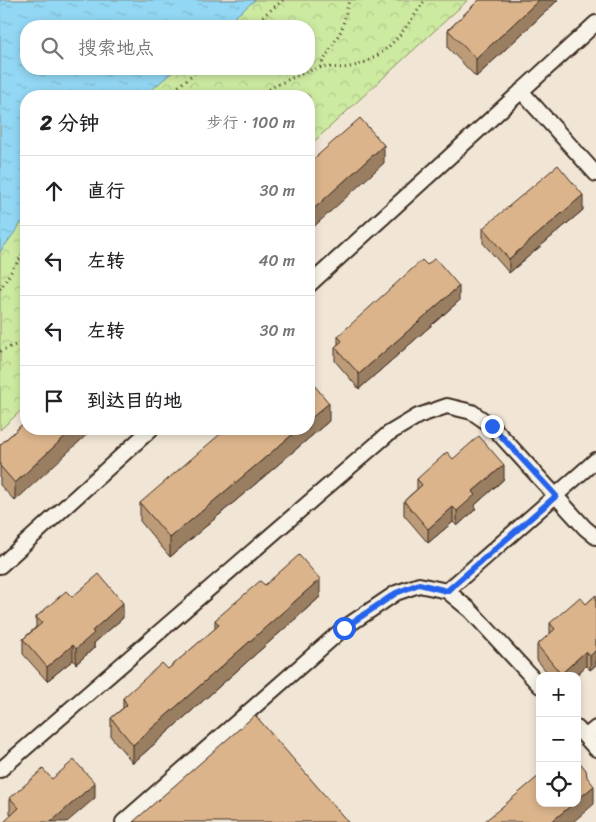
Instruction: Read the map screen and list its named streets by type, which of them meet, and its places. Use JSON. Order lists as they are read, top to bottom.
{
  "page": {
    "search": "搜索地点",
    "heading": ["2 分钟", "步行 · 100 m"],
    "list": [
      ["直行", "30 m"],
      ["左转", "40 m"],
      ["左转", "30 m"],
      "到达目的地"
    ],
    "map_buttons": ["+", "−"]
  }
}
